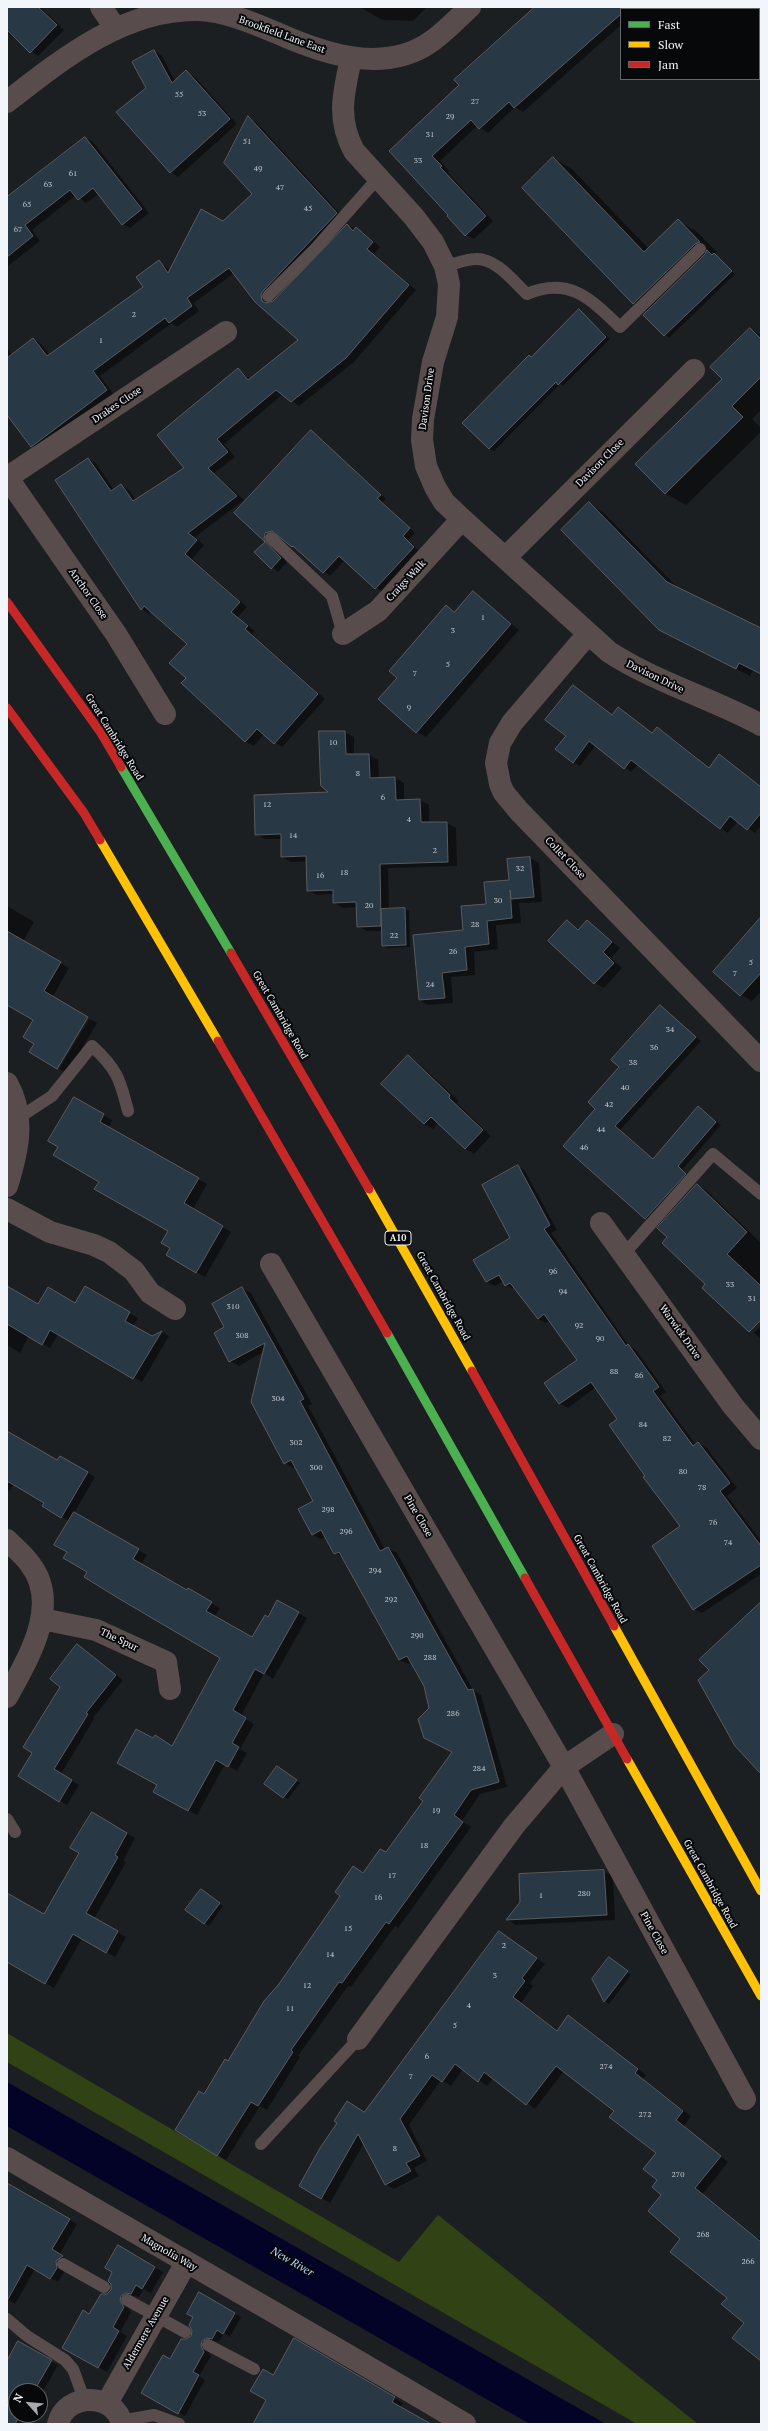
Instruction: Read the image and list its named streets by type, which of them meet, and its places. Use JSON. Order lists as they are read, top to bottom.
{
  "streets": {
    "highway": ["Great Cambridge Road", "A10"],
    "street": [
      "Brookfield Lane East",
      "Davison Drive",
      "Drakes Close",
      "Davison Close",
      "Craigs Walk",
      "Anchor Close",
      "Collet Close",
      "Warwick Drive",
      "Pine Close",
      "The Spur",
      "Magnolia Way",
      "Aldermere Avenue"
    ]
  },
  "crossings": [
    ["Brookfield Lane East", "Davison Drive"],
    ["Davison Drive", "Davison Close"],
    ["Davison Drive", "Craigs Walk"],
    ["Davison Drive", "Collet Close"],
    ["Drakes Close", "Anchor Close"],
    ["Magnolia Way", "Aldermere Avenue"]
  ],
  "water": ["New River"],
  "house_numbers": [
    "55",
    "27",
    "53",
    "29",
    "31",
    "51",
    "33",
    "49",
    "61",
    "63",
    "47",
    "65",
    "45",
    "67",
    "2",
    "1",
    "1",
    "3",
    "5",
    "7",
    "9",
    "10",
    "8",
    "6",
    "12",
    "4",
    "14",
    "2",
    "32",
    "18",
    "16",
    "30",
    "20",
    "28",
    "22",
    "26",
    "5",
    "7",
    "24",
    "34",
    "36",
    "38",
    "40",
    "42",
    "44",
    "46",
    "96",
    "33",
    "94",
    "31",
    "310",
    "92",
    "308",
    "90",
    "88",
    "86",
    "304",
    "84",
    "82",
    "302",
    "300",
    "80",
    "78",
    "298",
    "76",
    "296",
    "74",
    "294",
    "292",
    "290",
    "288",
    "286",
    "284",
    "19",
    "18",
    "17",
    "280",
    "1",
    "16",
    "15",
    "2",
    "14",
    "3",
    "12",
    "4",
    "11",
    "5",
    "6",
    "274",
    "7",
    "272",
    "8",
    "270",
    "268",
    "266"
  ],
  "legend": ["Fast", "Slow", "Jam"],
  "north": "top left"
}
